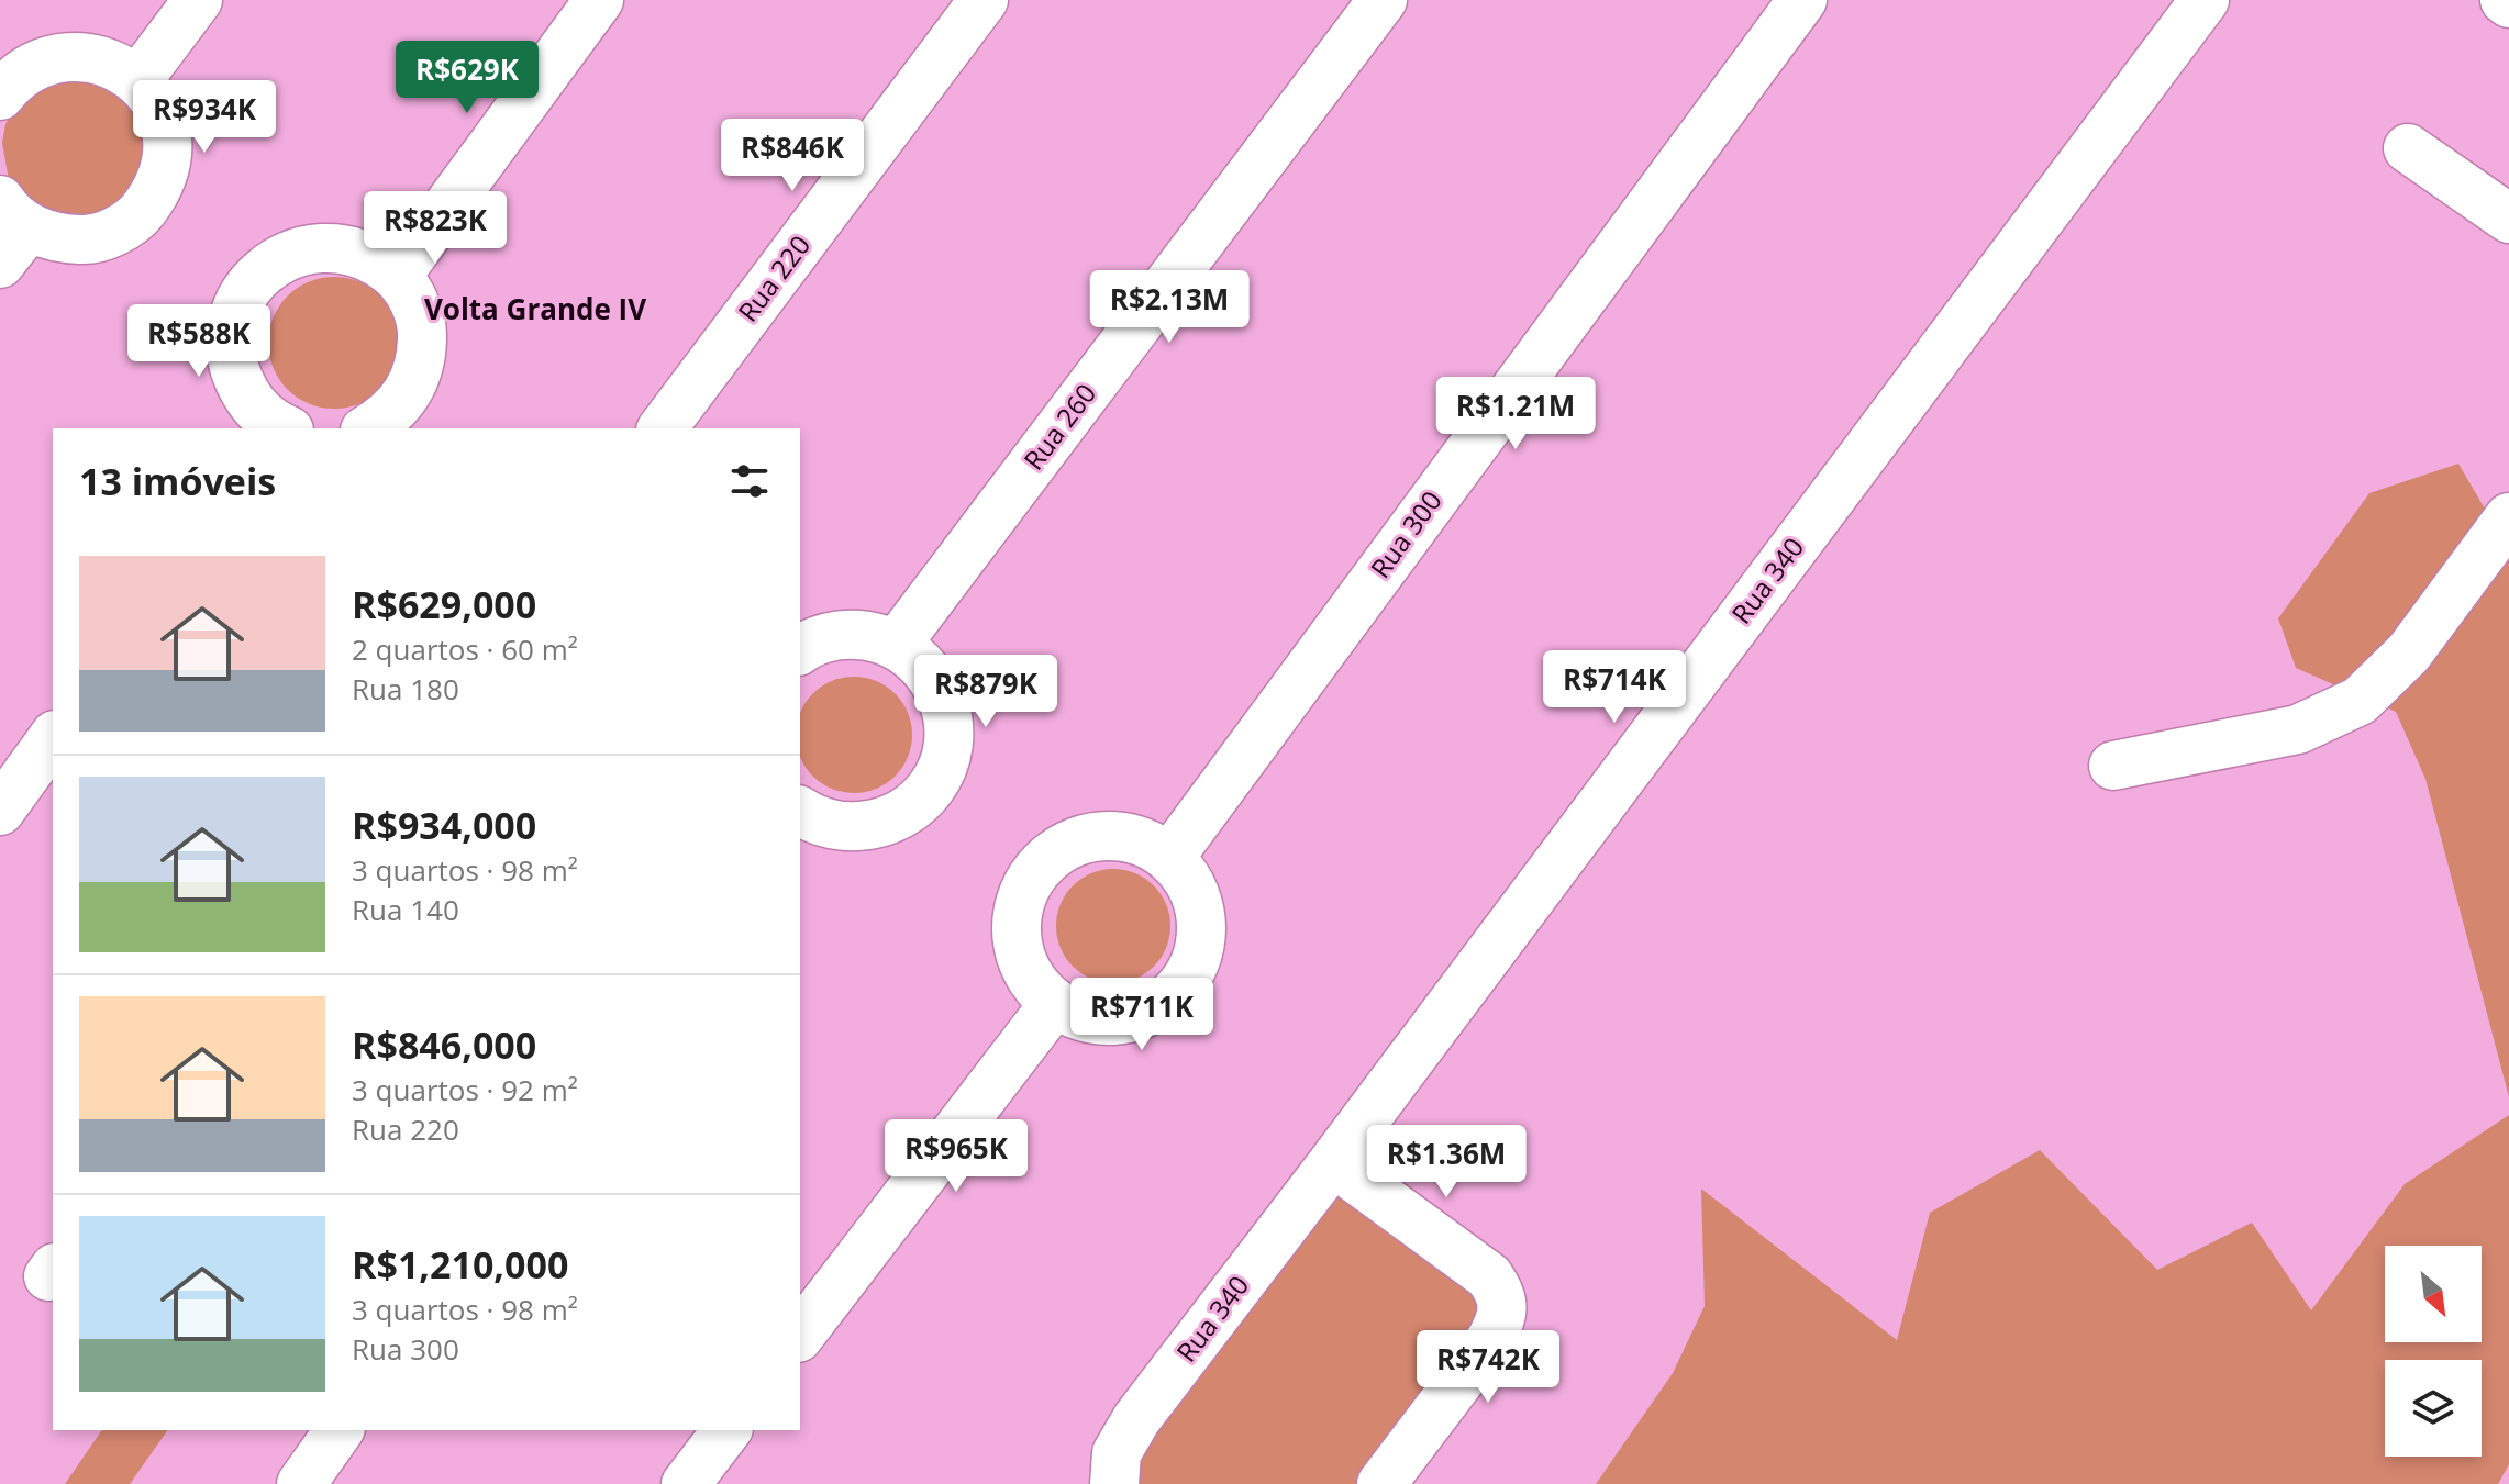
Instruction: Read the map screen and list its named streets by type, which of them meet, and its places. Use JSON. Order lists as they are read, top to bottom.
{
  "streets": {
    "street": [
      "Rua 220",
      "Rua 260",
      "Rua 300",
      "Rua 340"
    ]
  },
  "districts": ["Volta Grande IV"],
  "north": "bottom right",
  "page": {
    "price": [
      "R$629K",
      "R$934K",
      "R$846K",
      "R$823K",
      "R$2.13M",
      "R$588K",
      "R$1.21M",
      "R$714K",
      "R$879K",
      "R$711K",
      "R$965K",
      "R$1.36M",
      "R$742K"
    ],
    "heading": "13 imóveis",
    "list": [
      {
        "name": "R$629,000",
        "note": "2 quartos · 60 m² · Rua 180"
      },
      {
        "name": "R$934,000",
        "note": "3 quartos · 98 m² · Rua 140"
      },
      {
        "name": "R$846,000",
        "note": "3 quartos · 92 m² · Rua 220"
      },
      {
        "name": "R$1,210,000",
        "note": "3 quartos · 98 m² · Rua 300"
      }
    ]
  }
}
